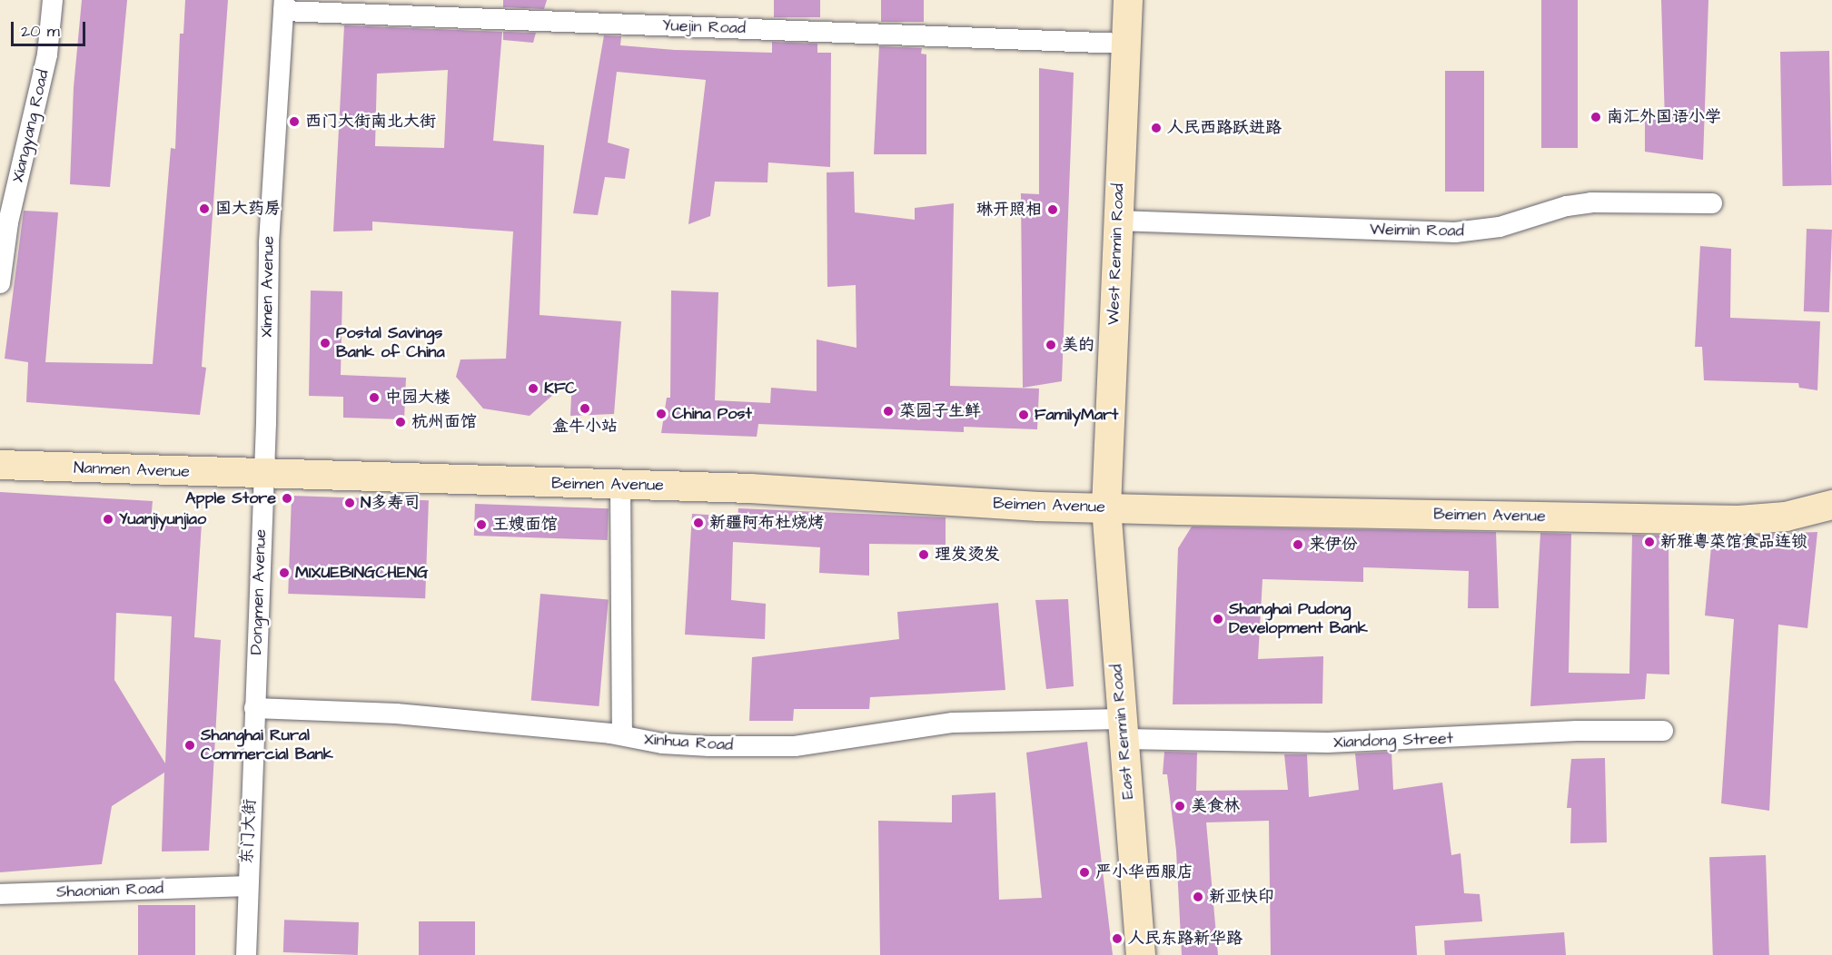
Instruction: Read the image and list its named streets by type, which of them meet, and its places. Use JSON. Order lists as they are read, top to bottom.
{
  "streets": {
    "street": [
      "Yuejin Road",
      "Xiangyang Road",
      "Weimin Road",
      "West Renmin Road",
      "Ximen Avenue",
      "Nanmen Avenue",
      "Beimen Avenue",
      "Dongmen Avenue",
      "East Renmin Road",
      "Xiandong Street",
      "Xinhua Road",
      "东门大街",
      "Shaonian Road"
    ]
  },
  "crossings": [
    ["Yuejin Road", "West Renmin Road"],
    ["Yuejin Road", "Ximen Avenue"],
    ["Weimin Road", "West Renmin Road"],
    ["West Renmin Road", "Beimen Avenue"],
    ["West Renmin Road", "East Renmin Road"],
    ["Ximen Avenue", "Nanmen Avenue"],
    ["Ximen Avenue", "Beimen Avenue"],
    ["Ximen Avenue", "Dongmen Avenue"],
    ["Nanmen Avenue", "Beimen Avenue"],
    ["Nanmen Avenue", "Dongmen Avenue"],
    ["Beimen Avenue", "Dongmen Avenue"],
    ["Beimen Avenue", "East Renmin Road"],
    ["Dongmen Avenue", "Xinhua Road"],
    ["Dongmen Avenue", "东门大街"],
    ["East Renmin Road", "Xiandong Street"],
    ["East Renmin Road", "Xinhua Road"],
    ["Xiandong Street", "Xinhua Road"],
    ["Xinhua Road", "东门大街"],
    ["东门大街", "Shaonian Road"]
  ],
  "places": [
    "南汇外国语小学",
    "西门大街南北大街",
    "人民西路跃进路",
    "国大药房",
    "琳开照相",
    "Postal Savings Bank of China",
    "美的",
    "KFC",
    "中园大楼",
    "盒牛小站",
    "菜园子生鲜",
    "China Post",
    "FamilyMart",
    "杭州面馆",
    "Apple Store",
    "N多寿司",
    "Yuanjiyunjiao",
    "新疆阿布杜烧烤",
    "王嫂面馆",
    "新雅粤菜馆食品连锁",
    "来伊份",
    "理发烫发",
    "MIXUEBINGCHENG",
    "Shanghai Pudong Development Bank",
    "Shanghai Rural Commercial Bank",
    "美食林",
    "严小华西服店",
    "新亚快印",
    "人民东路新华路"
  ],
  "scale_bar": "20 m"
}
